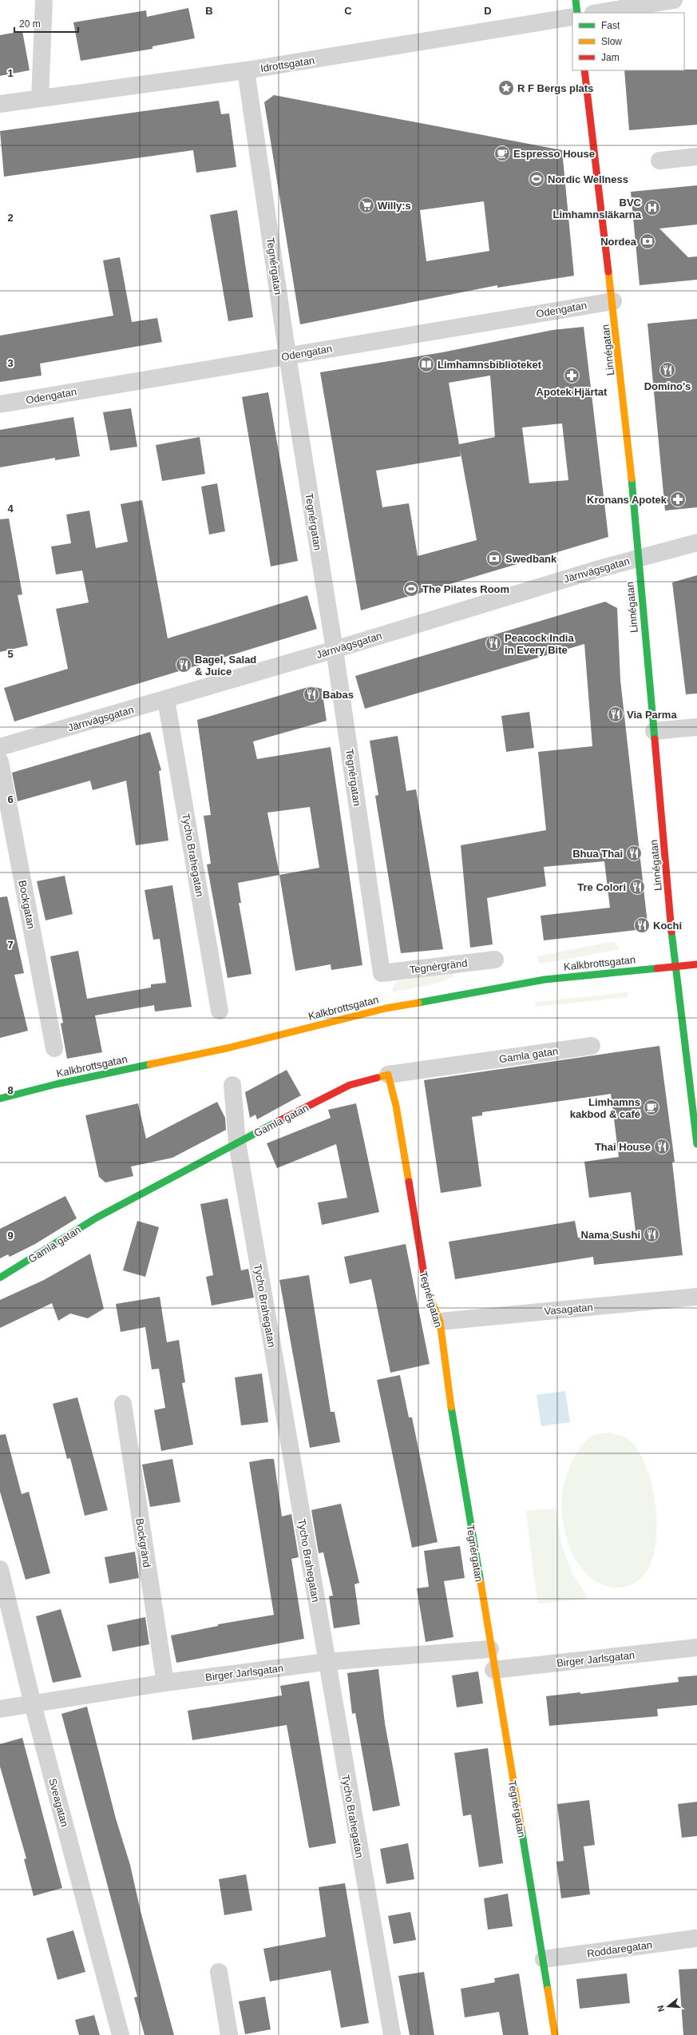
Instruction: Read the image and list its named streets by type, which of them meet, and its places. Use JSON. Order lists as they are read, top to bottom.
{
  "streets": {
    "street": [
      "Idrottsgatan",
      "Tegnérgatan",
      "Odengatan",
      "Linnégatan",
      "Järnvägsgatan",
      "Tycho Brahegatan",
      "Bockgatan",
      "Kalkbrottsgatan",
      "Tegnérgränd",
      "Gamla gatan",
      "Vasagatan",
      "Bockgränd",
      "Birger Jarlsgatan",
      "Sveagatan",
      "Roddaregatan"
    ]
  },
  "crossings": [
    ["Idrottsgatan", "Tegnérgatan"],
    ["Tegnérgatan", "Odengatan"],
    ["Tegnérgatan", "Järnvägsgatan"],
    ["Tegnérgatan", "Tegnérgränd"],
    ["Tegnérgatan", "Gamla gatan"],
    ["Tegnérgatan", "Vasagatan"],
    ["Tegnérgatan", "Birger Jarlsgatan"],
    ["Tegnérgatan", "Roddaregatan"],
    ["Odengatan", "Linnégatan"],
    ["Linnégatan", "Järnvägsgatan"],
    ["Linnégatan", "Kalkbrottsgatan"],
    ["Järnvägsgatan", "Tycho Brahegatan"],
    ["Tycho Brahegatan", "Gamla gatan"],
    ["Tycho Brahegatan", "Birger Jarlsgatan"],
    ["Bockgränd", "Birger Jarlsgatan"],
    ["Birger Jarlsgatan", "Sveagatan"]
  ],
  "places": {
    "place": ["R F Bergs plats"],
    "cafe": ["Espresso House", "Limhamns kakbod & café"],
    "sports": ["Nordic Wellness", "The Pilates Room"],
    "supermarket": ["Willy:s"],
    "hospital": ["BVC Limhamnsläkarna"],
    "bank": ["Nordea", "Swedbank"],
    "library": ["Limhamnsbiblioteket"],
    "restaurant": [
      "Domino's",
      "Peacock India in Every Bite",
      "Bagel, Salad & Juice",
      "Babas",
      "Via Parma",
      "Bhua Thai",
      "Tre Colori",
      "Kochi",
      "Thai House",
      "Nama Sushi"
    ],
    "pharmacy": ["Apotek Hjärtat", "Kronans Apotek"]
  },
  "legend": ["Fast", "Slow", "Jam"],
  "scale_bar": "20 m",
  "north": "left",
  "grid": {
    "columns": ["B", "C", "D"],
    "rows": [
      "1",
      "2",
      "3",
      "4",
      "5",
      "6",
      "7",
      "8",
      "9"
    ]
  }
}
